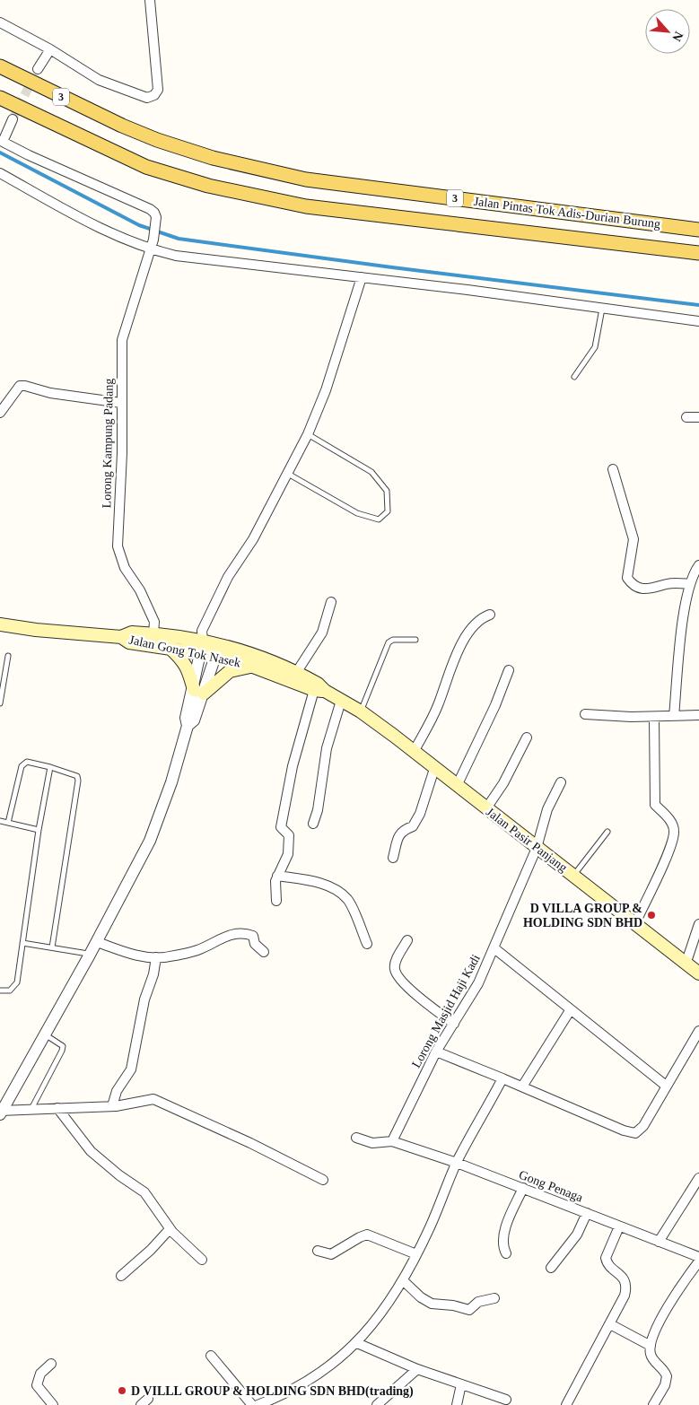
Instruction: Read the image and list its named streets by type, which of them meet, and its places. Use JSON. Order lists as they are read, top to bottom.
{
  "streets": {
    "main road": [
      "3",
      "Jalan Pintas Tok Adis-Durian Burung",
      "Jalan Gong Tok Nasek",
      "Jalan Pasir Panjang"
    ],
    "street": ["Lorong Kampung Padang", "Lorong Masjid Haji Kadi", "Gong Penaga"]
  },
  "crossings": [
    ["Lorong Kampung Padang", "Jalan Gong Tok Nasek"],
    ["Jalan Gong Tok Nasek", "Jalan Pasir Panjang"],
    ["Jalan Pasir Panjang", "Lorong Masjid Haji Kadi"],
    ["Lorong Masjid Haji Kadi", "Gong Penaga"]
  ],
  "places": ["D VILLA GROUP & HOLDING SDN BHD", "D VILLL GROUP & HOLDING SDN BHD(trading)"],
  "north": "bottom right"
}
